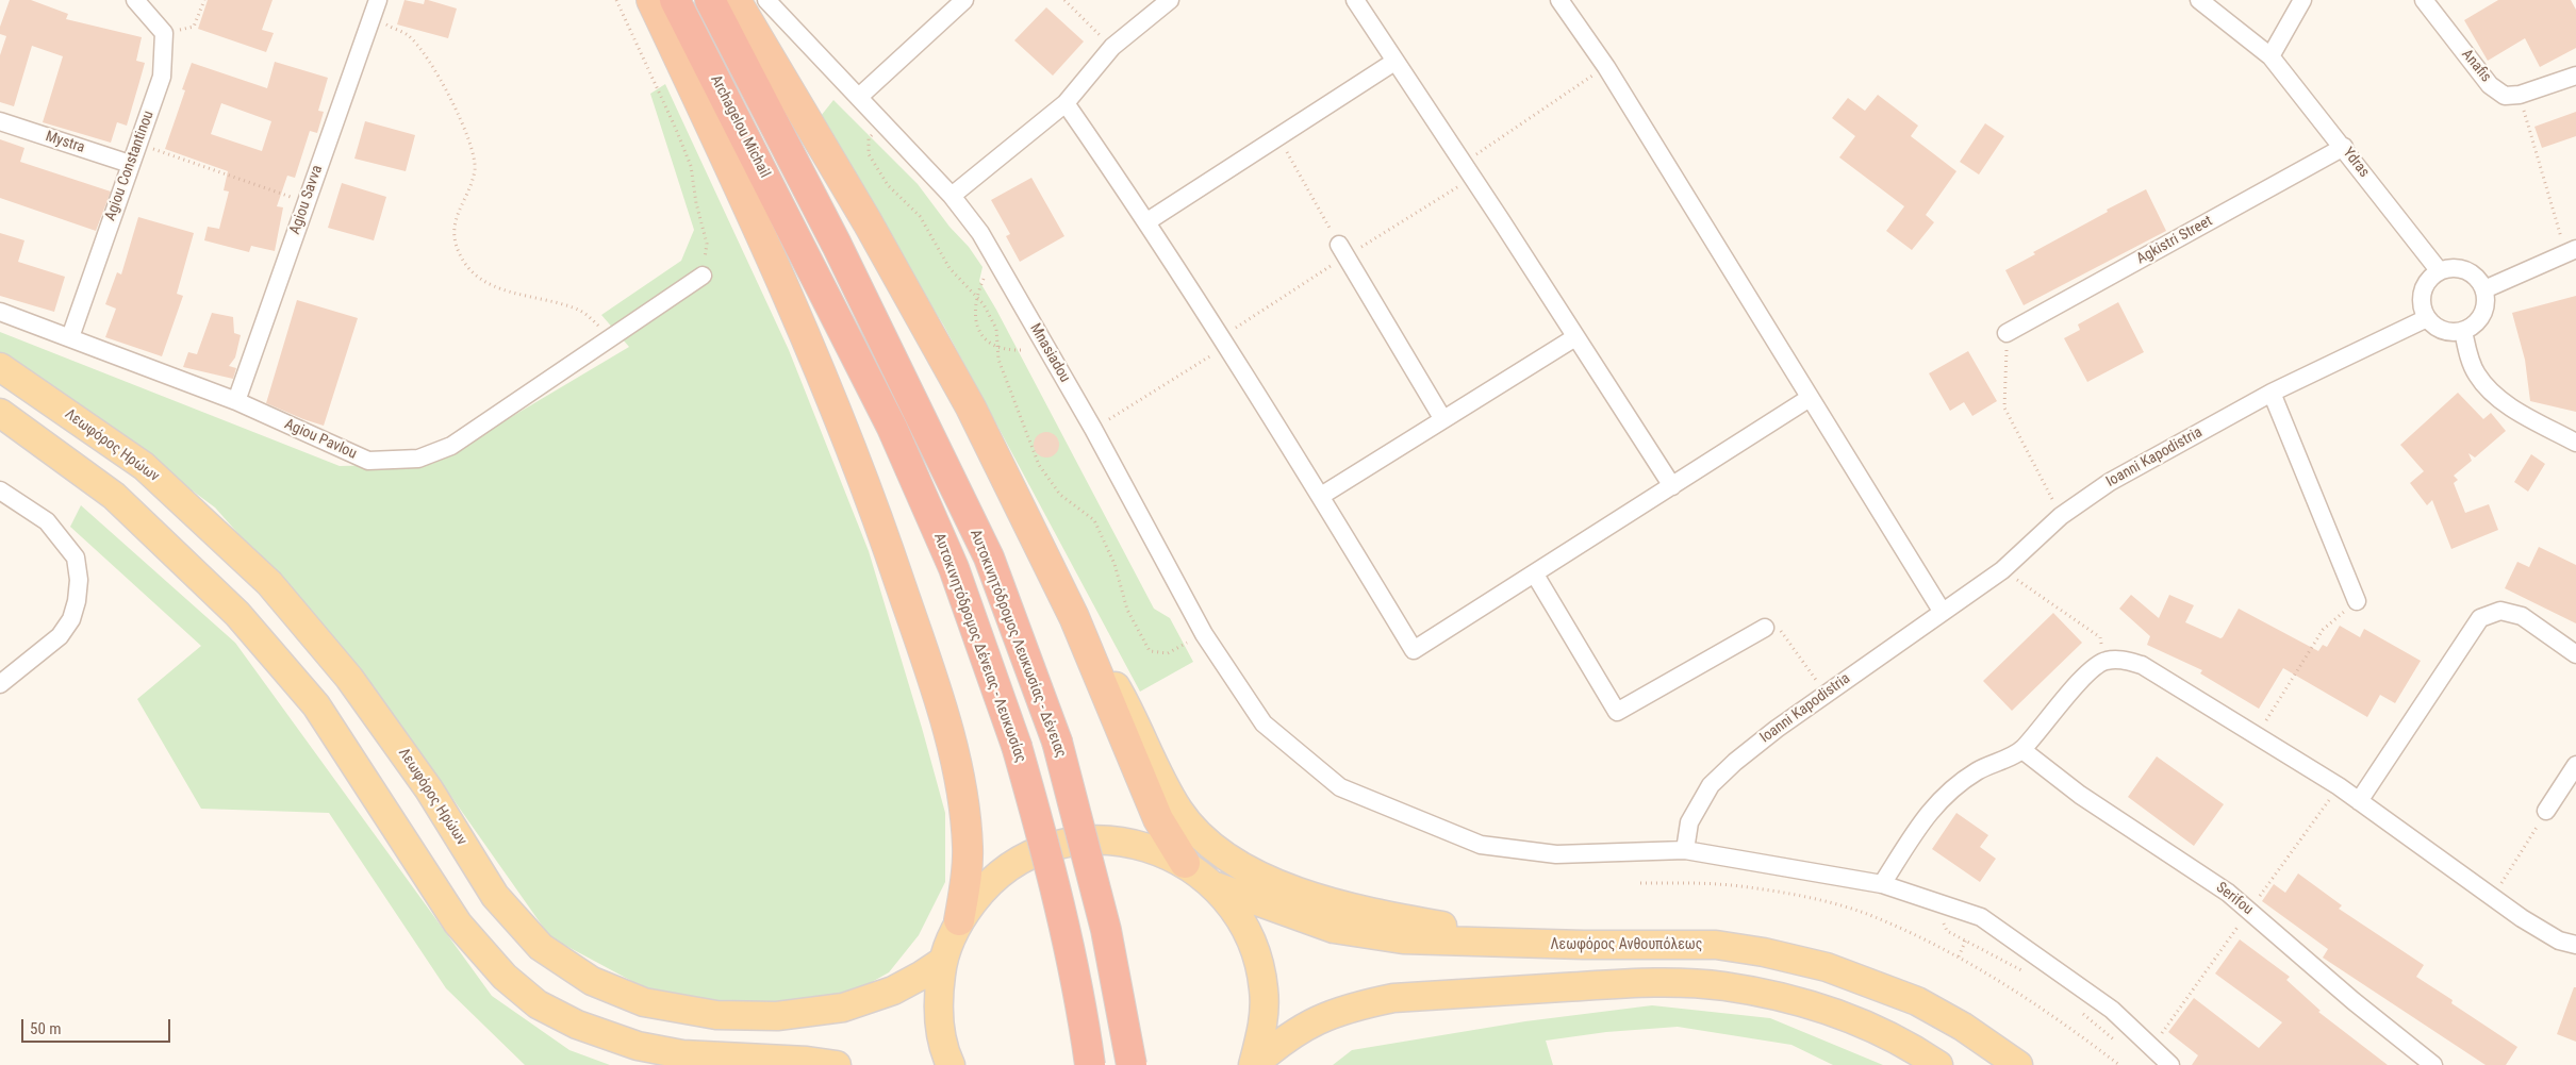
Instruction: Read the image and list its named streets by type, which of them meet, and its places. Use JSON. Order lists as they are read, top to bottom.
{
  "streets": {
    "highway": ["Archagelou Michail", "Αυτοκινητόδρομος Λευκωσίας - Δένειας", "Αυτοκινητόδρομος Δένειας - Λευκωσίας"],
    "main road": ["Λεωφόρος Ηρώων", "Λεωφόρος Ανθουπόλεως"],
    "street": [
      "Anafis",
      "Mystra",
      "Ydras",
      "Agiou Constantinou",
      "Agiou Savva",
      "Agkistri Street",
      "Mnasiadou",
      "Agiou Pavlou",
      "Ioanni Kapodistria",
      "Serifou"
    ]
  },
  "crossings": [
    ["Archagelou Michail", "Αυτοκινητόδρομος Δένειας - Λευκωσίας"],
    ["Mystra", "Agiou Constantinou"],
    ["Ydras", "Agkistri Street"],
    ["Ydras", "Ioanni Kapodistria"],
    ["Agiou Constantinou", "Agiou Pavlou"],
    ["Agiou Savva", "Agiou Pavlou"],
    ["Mnasiadou", "Ioanni Kapodistria"]
  ],
  "scale_bar": "50 m"
}
